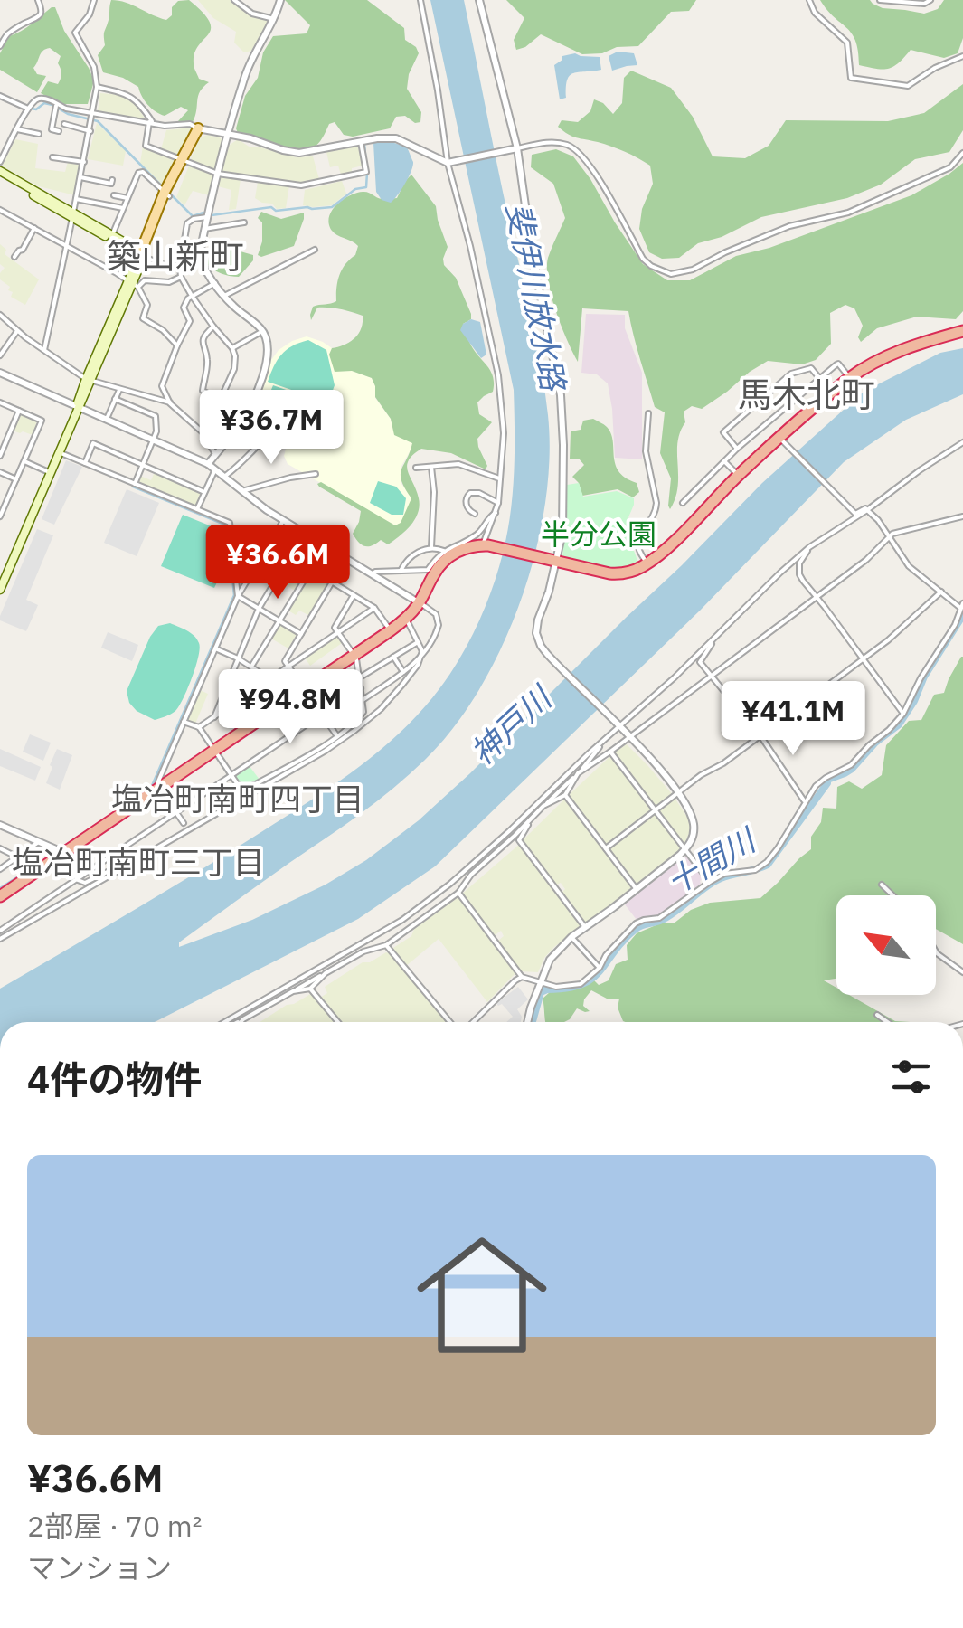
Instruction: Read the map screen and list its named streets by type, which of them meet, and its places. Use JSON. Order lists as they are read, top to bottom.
{
  "districts": [
    "築山新町",
    "馬木北町",
    "塩冶町南町四丁目",
    "塩冶町南町三丁目"
  ],
  "water": ["斐伊川放水路", "神戸川", "十間川"],
  "parks": ["半分公園"],
  "north": "top left",
  "page": {
    "price": [
      "¥36.7M",
      "¥36.6M",
      "¥94.8M",
      "¥41.1M"
    ],
    "heading": "4件の物件",
    "list": [
      {
        "name": "¥36.6M",
        "note": "2部屋 · 70 m² · マンション"
      }
    ]
  }
}
